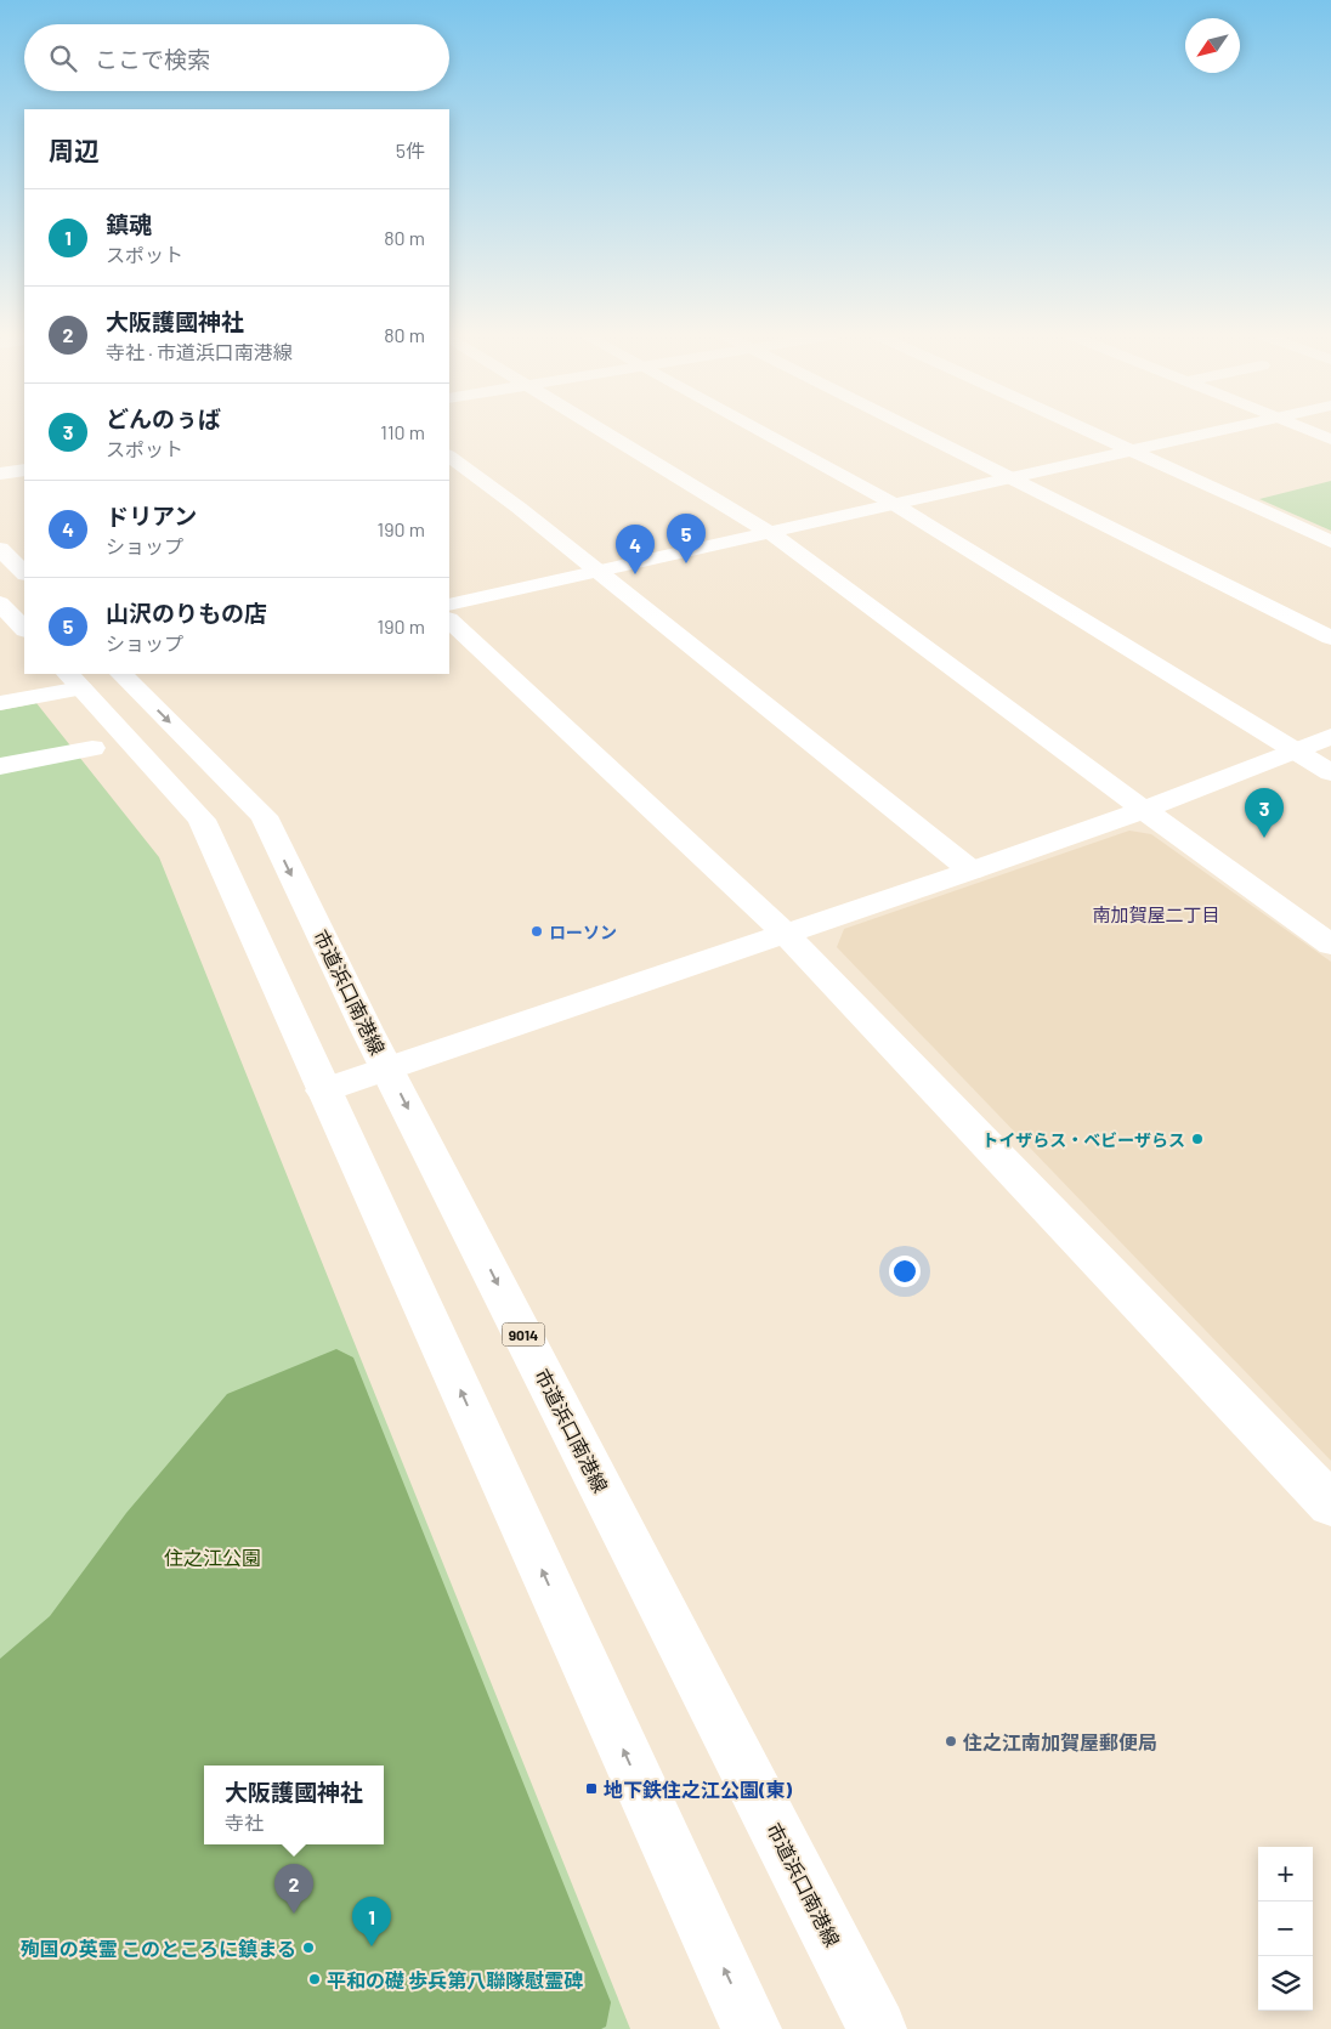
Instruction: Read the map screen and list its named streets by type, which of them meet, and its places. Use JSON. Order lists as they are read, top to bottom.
{
  "streets": {
    "street": ["市道浜口南港線", "9014"]
  },
  "districts": ["南加賀屋二丁目"],
  "parks": ["住之江公園"],
  "places": {
    "other": [
      "ローソン",
      "トイザらス・ベビーザらス",
      "住之江南加賀屋郵便局",
      "殉国の英霊 このところに鎮まる",
      "平和の礎 歩兵第八聯隊慰霊碑"
    ],
    "transit": ["地下鉄住之江公園(東)"]
  },
  "north": "bottom left",
  "page": {
    "search": "ここで検索",
    "heading": ["周辺", "5件"],
    "list": [
      {
        "mark": "1",
        "name": "鎮魂",
        "note": "スポット",
        "value": "80 m"
      },
      {
        "mark": "2",
        "name": "大阪護國神社",
        "note": "寺社 · 市道浜口南港線",
        "value": "80 m"
      },
      {
        "mark": "3",
        "name": "どんのぅば",
        "note": "スポット",
        "value": "110 m"
      },
      {
        "mark": "4",
        "name": "ドリアン",
        "note": "ショップ",
        "value": "190 m"
      },
      {
        "mark": "5",
        "name": "山沢のりもの店",
        "note": "ショップ",
        "value": "190 m"
      }
    ],
    "pins": [
      "5",
      "4",
      "3",
      "2",
      "1"
    ],
    "popup": ["大阪護國神社", "寺社"],
    "map_buttons": ["+", "−"]
  }
}
